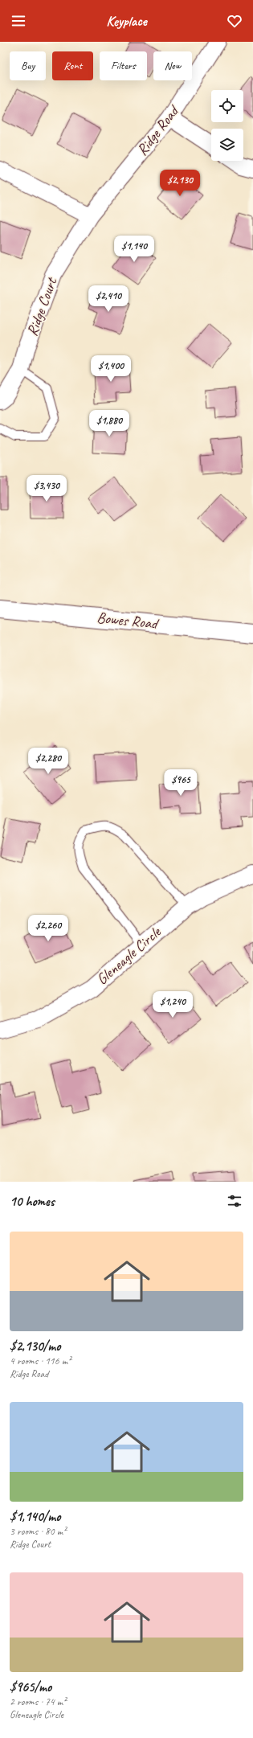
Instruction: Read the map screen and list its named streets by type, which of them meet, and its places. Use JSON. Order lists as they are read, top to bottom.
{
  "streets": {
    "main road": ["Bowes Road"],
    "street": ["Ridge Road", "Ridge Court", "Gleneagle Circle"]
  },
  "crossings": [
    ["Ridge Road", "Ridge Court"]
  ],
  "page": {
    "header": "Keyplace",
    "chip": [
      "Buy",
      "Rent",
      "Filters",
      "New"
    ],
    "price": [
      "$2,130",
      "$1,140",
      "$2,410",
      "$1,400",
      "$1,880",
      "$3,430",
      "$2,280",
      "$965",
      "$2,260",
      "$1,240"
    ],
    "heading": "10 homes",
    "list": [
      {
        "name": "$2,130/mo",
        "note": "4 rooms · 116 m² · Ridge Road"
      },
      {
        "name": "$1,140/mo",
        "note": "3 rooms · 80 m² · Ridge Court"
      },
      {
        "name": "$965/mo",
        "note": "2 rooms · 74 m² · Gleneagle Circle"
      }
    ]
  }
}
